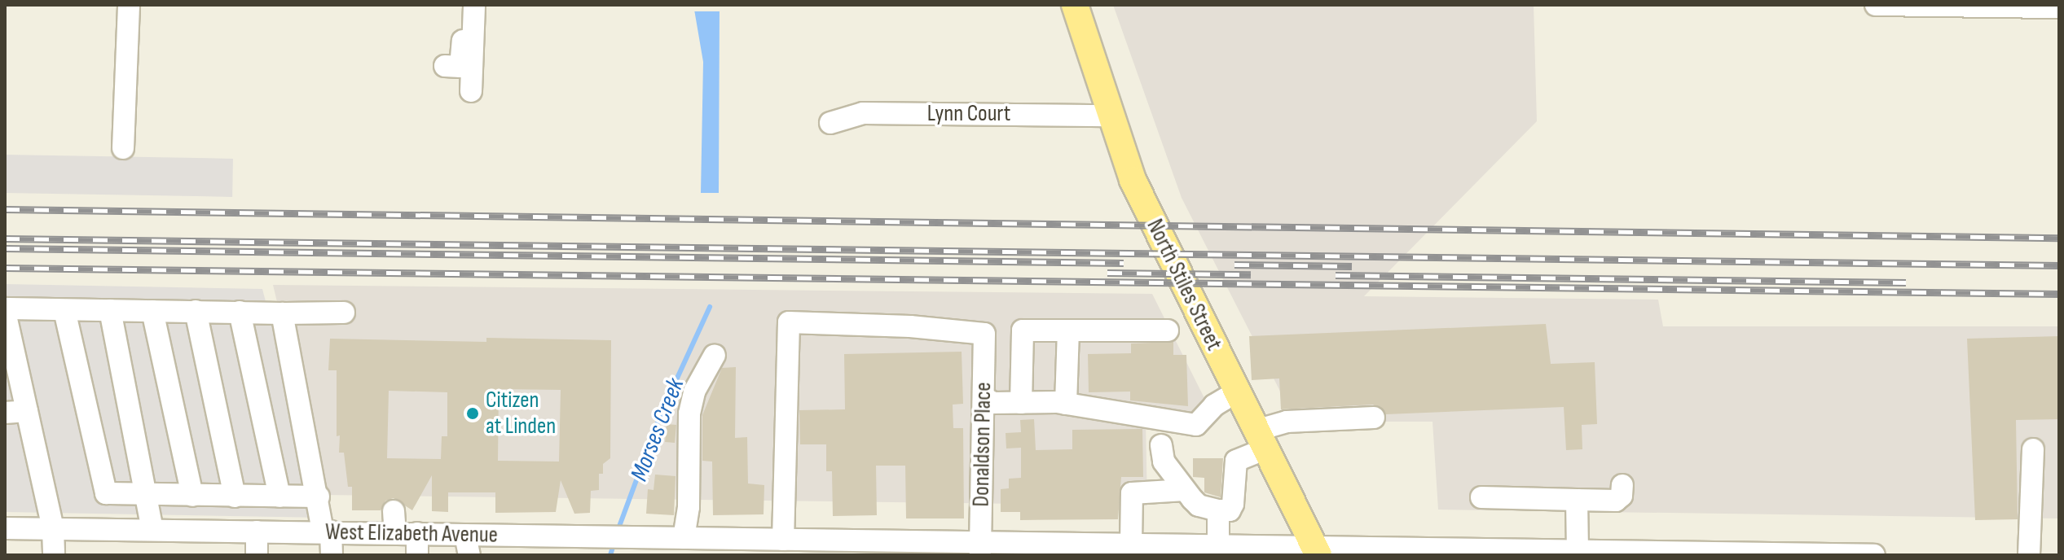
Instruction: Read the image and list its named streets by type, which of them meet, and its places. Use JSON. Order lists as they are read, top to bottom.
{
  "streets": {
    "main road": ["North Stiles Street"],
    "street": ["Lynn Court", "Donaldson Place", "West Elizabeth Avenue"]
  },
  "crossings": [
    ["Lynn Court", "North Stiles Street"],
    ["North Stiles Street", "West Elizabeth Avenue"],
    ["Donaldson Place", "West Elizabeth Avenue"]
  ],
  "water": ["Morses Creek"],
  "places": ["Citizen at Linden"]
}
